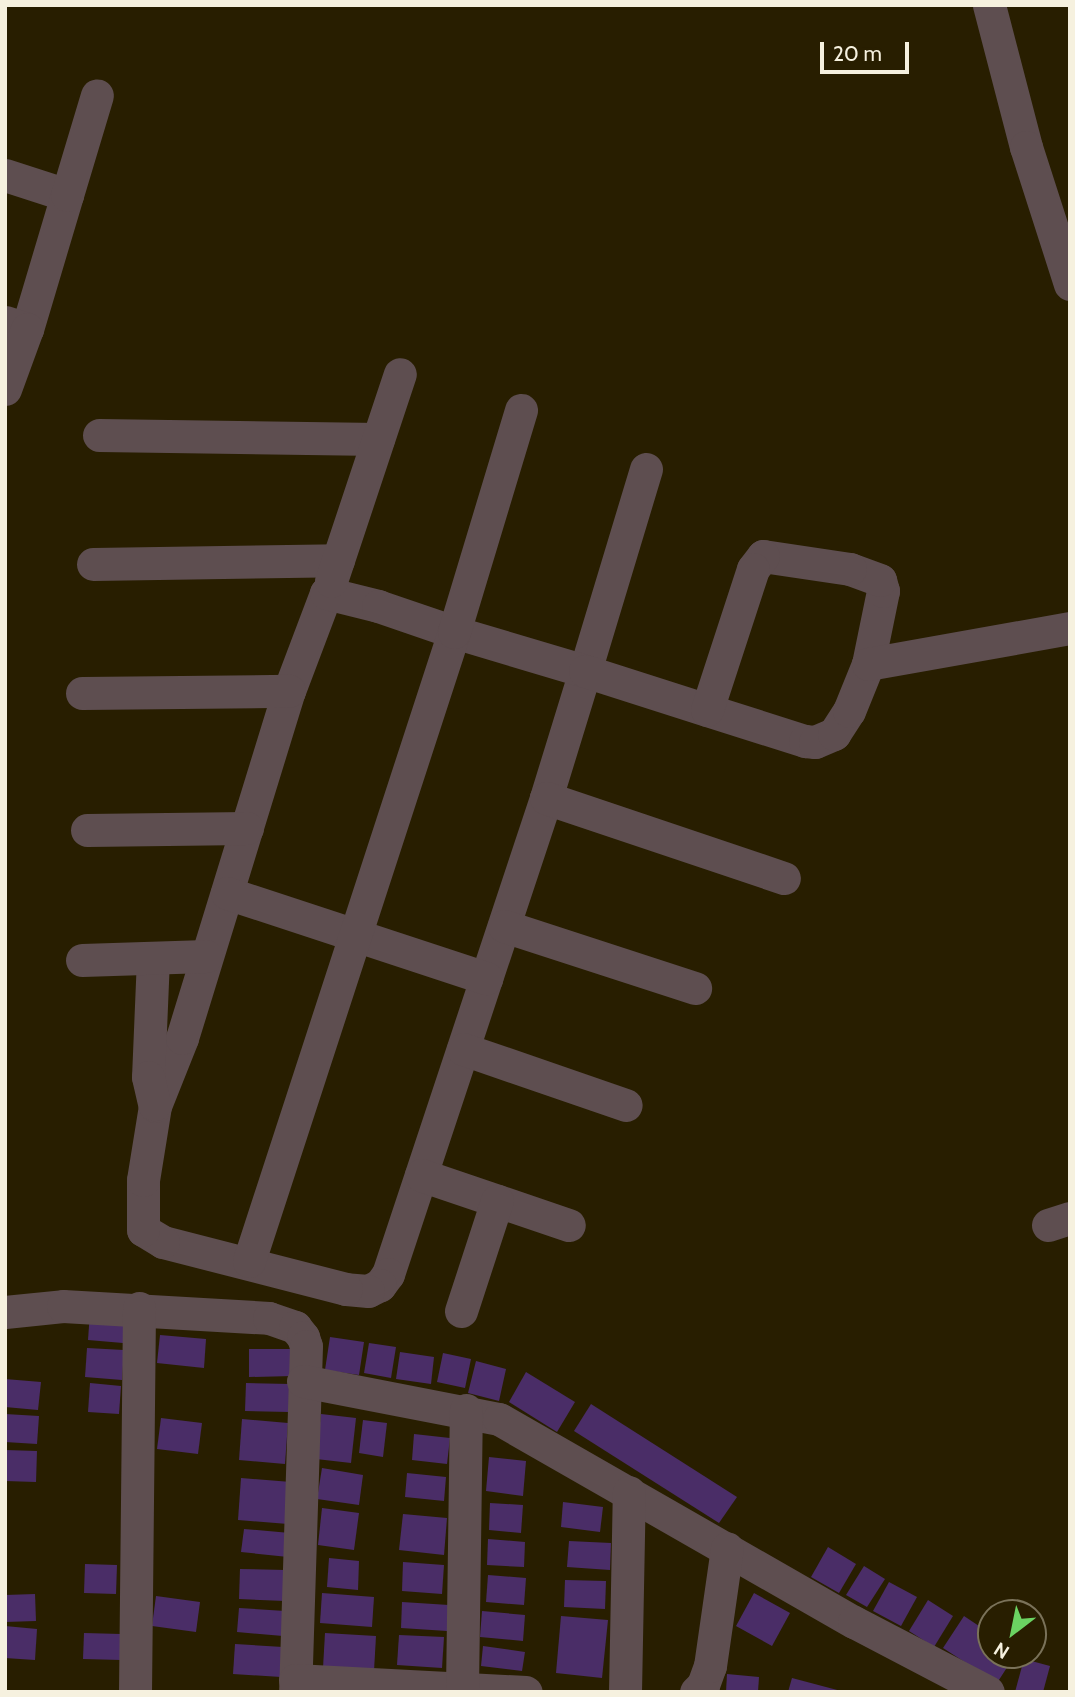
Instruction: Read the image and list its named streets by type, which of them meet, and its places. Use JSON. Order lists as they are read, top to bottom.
{
  "scale_bar": "20 m",
  "north": "bottom left"
}
